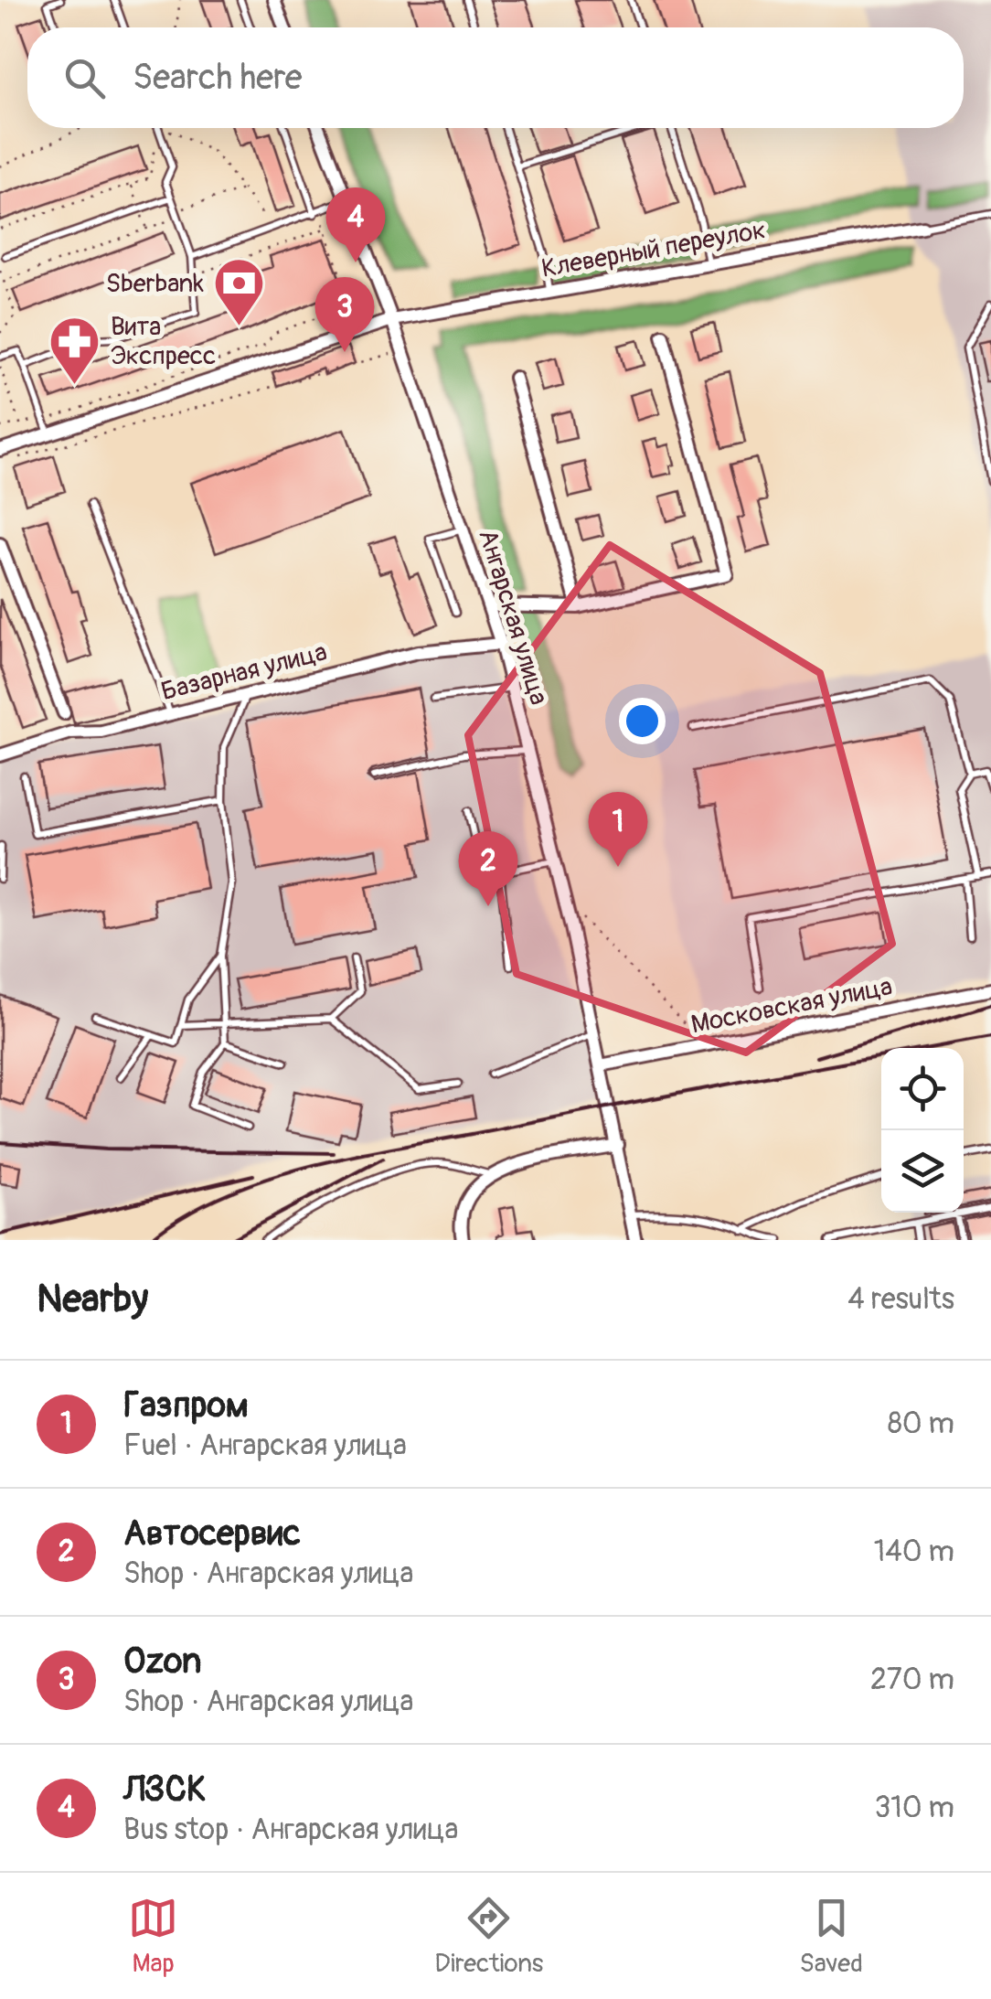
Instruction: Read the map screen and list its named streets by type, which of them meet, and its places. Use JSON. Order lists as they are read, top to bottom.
{
  "streets": {
    "street": [
      "Клеверный переулок",
      "Ангарская улица",
      "Базарная улица",
      "Московская улица"
    ]
  },
  "crossings": [
    ["Клеверный переулок", "Ангарская улица"],
    ["Ангарская улица", "Базарная улица"],
    ["Ангарская улица", "Московская улица"]
  ],
  "places": {
    "bank": ["Sberbank"],
    "pharmacy": ["Вита Экспресс"]
  },
  "page": {
    "search": "Search here",
    "pins": [
      "4",
      "3",
      "1",
      "2"
    ],
    "heading": ["Nearby", "4 results"],
    "list": [
      {
        "mark": "1",
        "name": "Газпром",
        "note": "Fuel · Ангарская улица",
        "value": "80 m"
      },
      {
        "mark": "2",
        "name": "Автосервис",
        "note": "Shop · Ангарская улица",
        "value": "140 m"
      },
      {
        "mark": "3",
        "name": "Ozon",
        "note": "Shop · Ангарская улица",
        "value": "270 m"
      },
      {
        "mark": "4",
        "name": "ЛЗСК",
        "note": "Bus stop · Ангарская улица",
        "value": "310 m"
      }
    ],
    "nav": ["Map", "Directions", "Saved"]
  }
}
